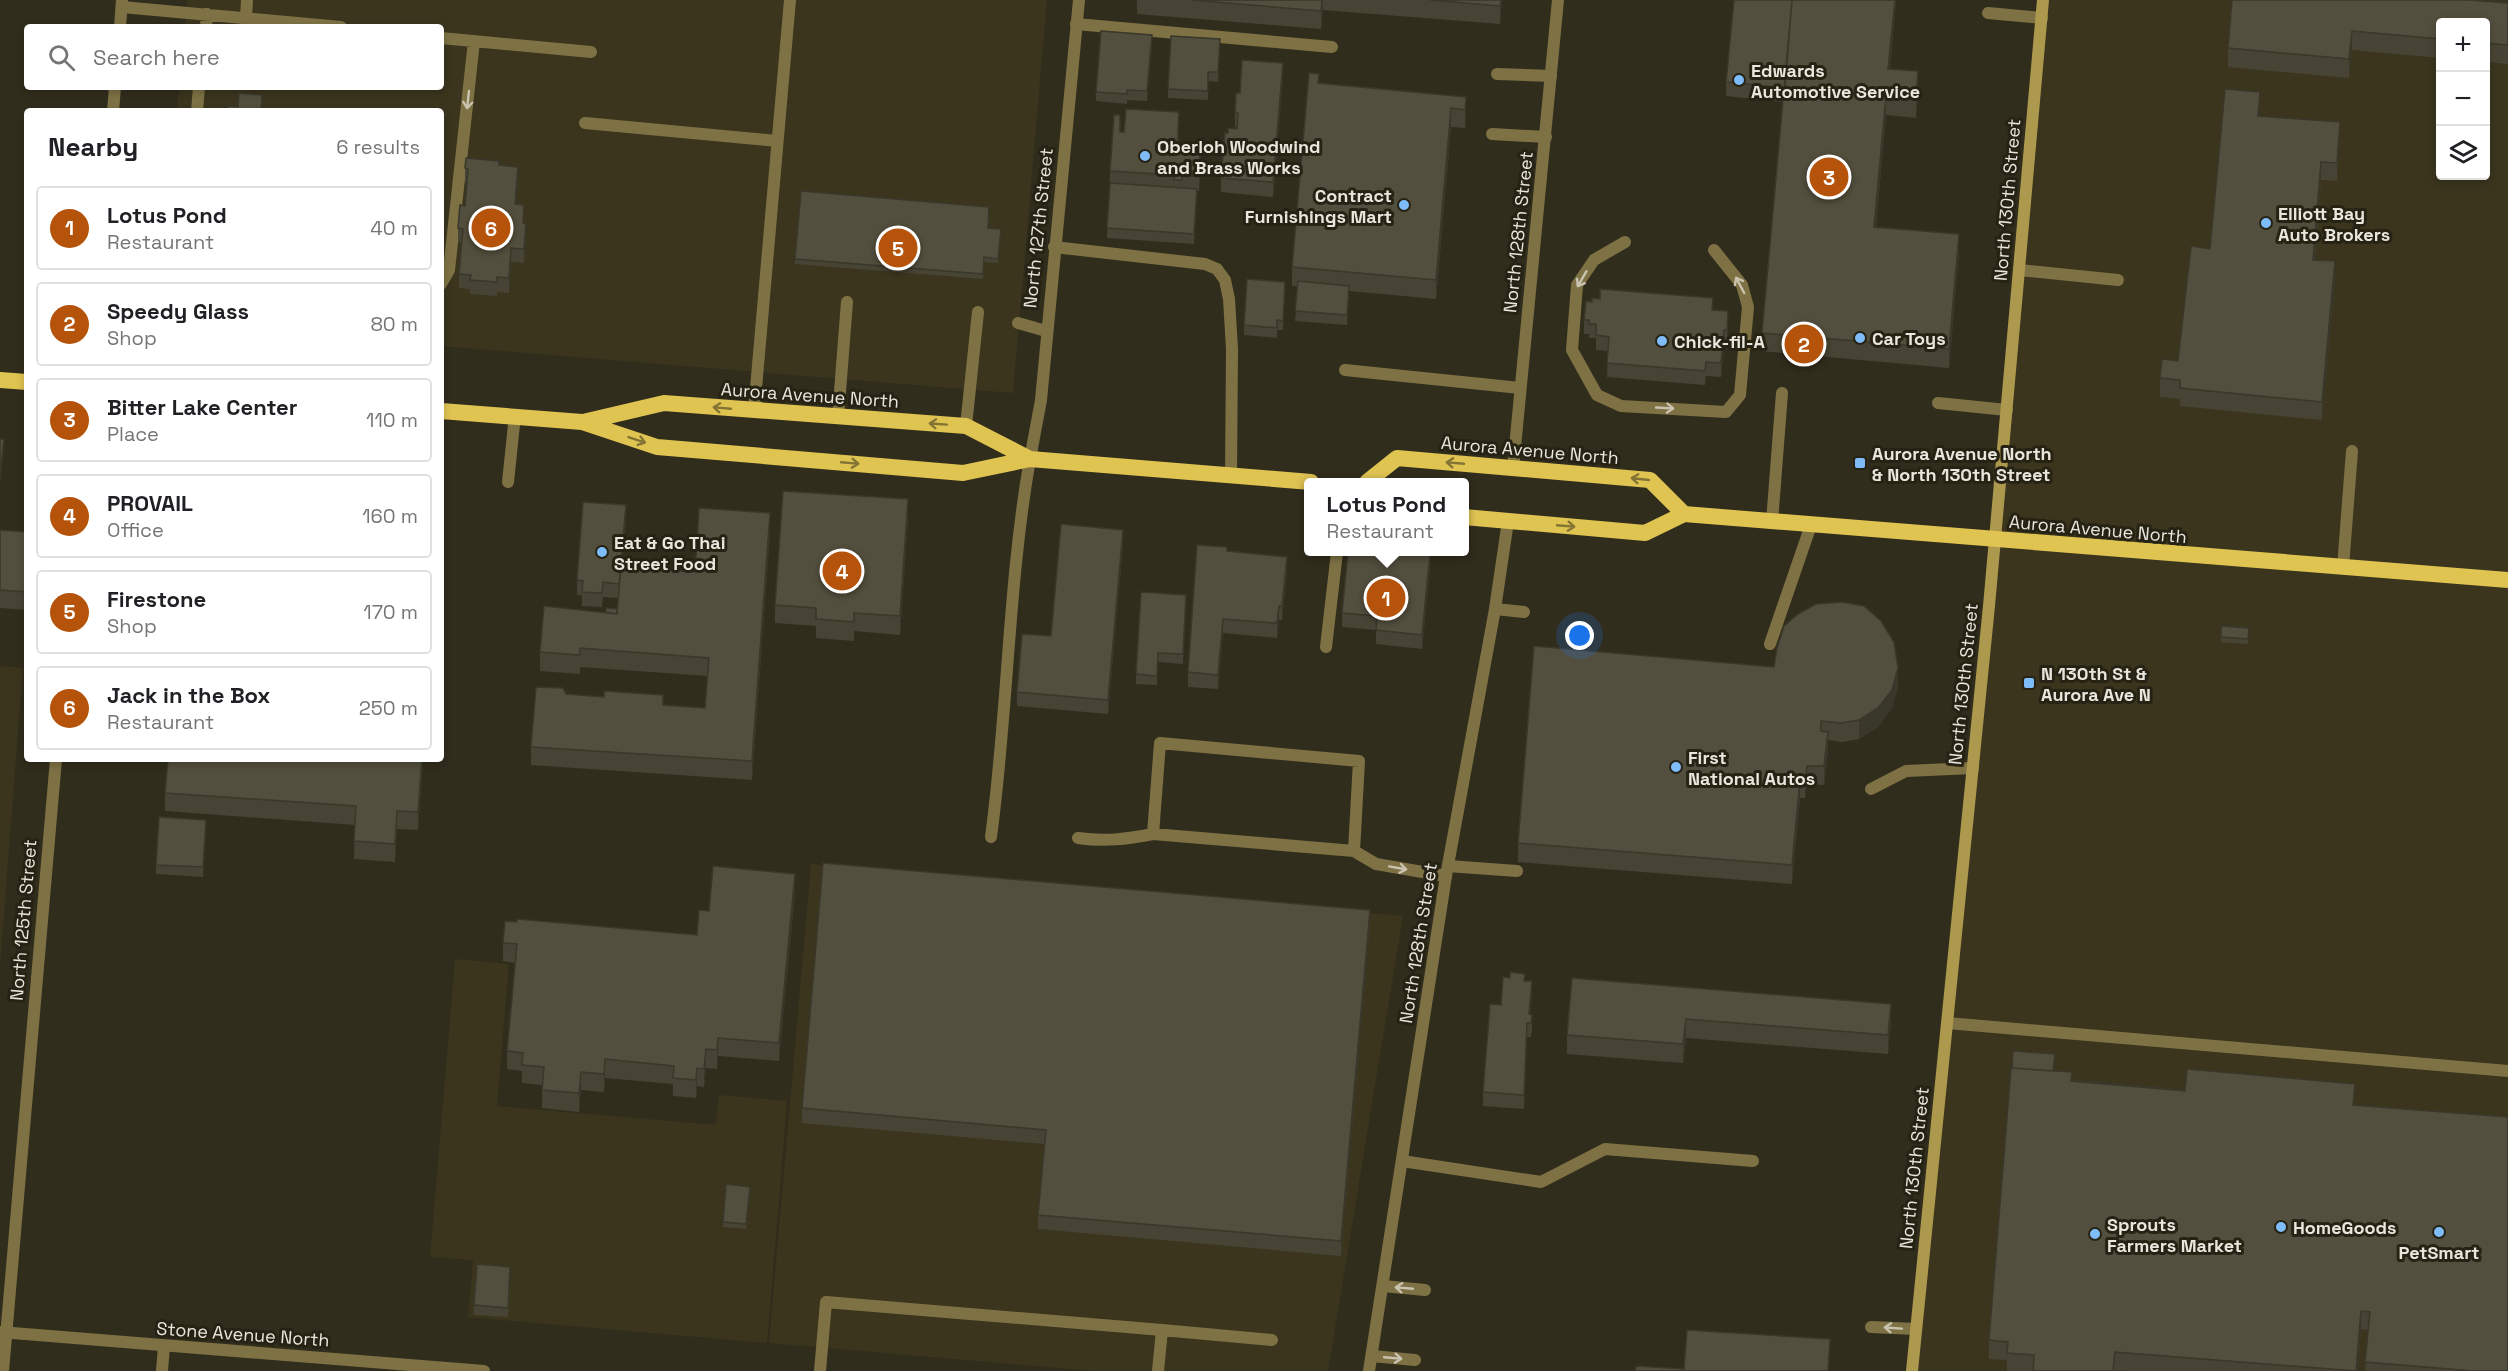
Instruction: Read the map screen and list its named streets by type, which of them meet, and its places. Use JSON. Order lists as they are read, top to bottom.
{
  "streets": {
    "highway": ["Aurora Avenue North"],
    "main road": ["North 130th Street"],
    "street": [
      "North 127th Street",
      "North 128th Street",
      "North 125th Street",
      "Stone Avenue North"
    ]
  },
  "crossings": [
    ["North 130th Street", "Aurora Avenue North"],
    ["North 127th Street", "Aurora Avenue North"],
    ["North 128th Street", "Aurora Avenue North"],
    ["North 125th Street", "Stone Avenue North"]
  ],
  "places": {
    "other": [
      "Edwards Automotive Service",
      "Oberloh Woodwind and Brass Works",
      "Contract Furnishings Mart",
      "Elliott Bay Auto Brokers",
      "Car Toys",
      "Chick-fil-A",
      "Eat & Go Thai Street Food",
      "First National Autos",
      "HomeGoods",
      "PetSmart",
      "Sprouts Farmers Market"
    ],
    "transit": ["Aurora Avenue North & North 130th Street", "N 130th St & Aurora Ave N"]
  },
  "page": {
    "map_buttons": ["+", "−"],
    "search": "Search here",
    "heading": ["Nearby", "6 results"],
    "pins": [
      "3",
      "6",
      "5",
      "2",
      "4",
      "1"
    ],
    "list": [
      {
        "mark": "1",
        "name": "Lotus Pond",
        "note": "Restaurant",
        "value": "40 m"
      },
      {
        "mark": "2",
        "name": "Speedy Glass",
        "note": "Shop",
        "value": "80 m"
      },
      {
        "mark": "3",
        "name": "Bitter Lake Center",
        "note": "Place",
        "value": "110 m"
      },
      {
        "mark": "4",
        "name": "PROVAIL",
        "note": "Office",
        "value": "160 m"
      },
      {
        "mark": "5",
        "name": "Firestone",
        "note": "Shop",
        "value": "170 m"
      },
      {
        "mark": "6",
        "name": "Jack in the Box",
        "note": "Restaurant",
        "value": "250 m"
      }
    ],
    "popup": ["Lotus Pond", "Restaurant"]
  }
}
